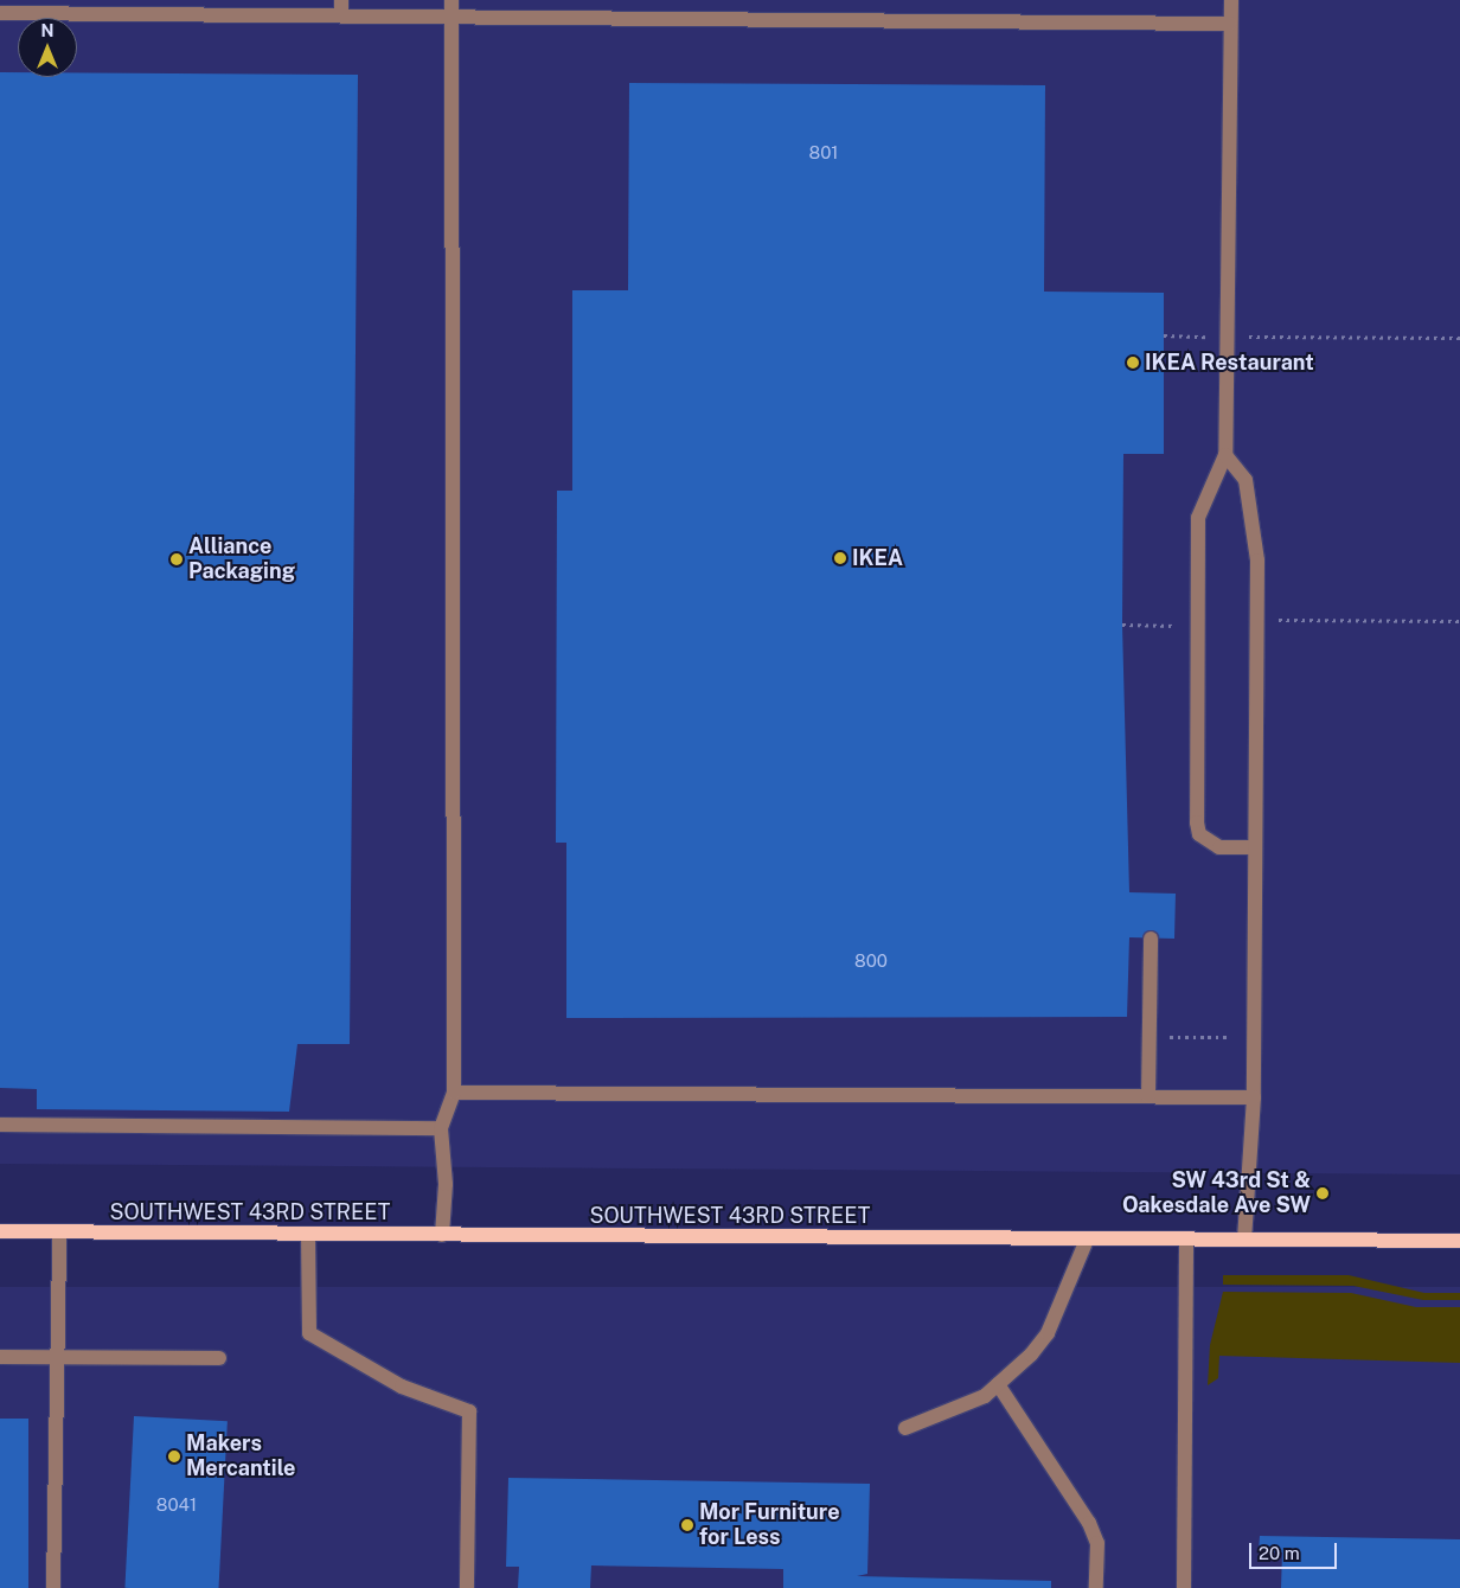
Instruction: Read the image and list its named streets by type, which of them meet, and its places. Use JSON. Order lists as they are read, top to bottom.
{
  "streets": {
    "main road": ["SOUTHWEST 43RD STREET"]
  },
  "places": [
    "IKEA Restaurant",
    "IKEA",
    "Alliance Packaging",
    "SW 43rd St & Oakesdale Ave SW",
    "Makers Mercantile",
    "Mor Furniture for Less"
  ],
  "house_numbers": ["801", "800", "8041"],
  "scale_bar": "20 m",
  "north": "top"
}
